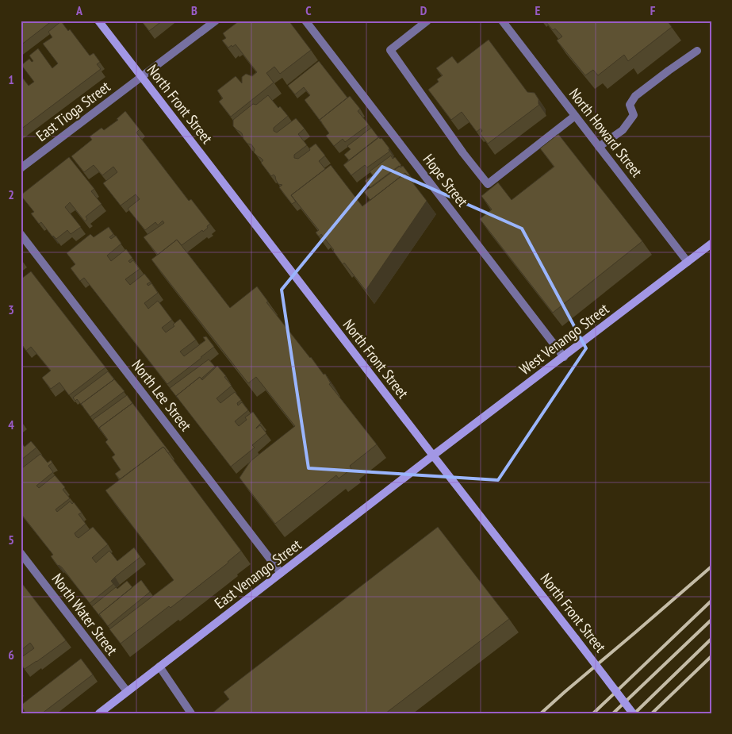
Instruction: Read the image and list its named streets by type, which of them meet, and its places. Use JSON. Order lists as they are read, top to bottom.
{
  "streets": {
    "street": [
      "North Front Street",
      "East Tioga Street",
      "North Howard Street",
      "Hope Street",
      "West Venango Street",
      "North Lee Street",
      "East Venango Street",
      "North Water Street"
    ]
  },
  "crossings": [
    ["North Front Street", "East Tioga Street"],
    ["North Front Street", "West Venango Street"],
    ["North Front Street", "East Venango Street"],
    ["North Howard Street", "West Venango Street"],
    ["Hope Street", "West Venango Street"],
    ["West Venango Street", "East Venango Street"],
    ["North Lee Street", "East Venango Street"],
    ["East Venango Street", "North Water Street"]
  ],
  "grid": {
    "columns": [
      "A",
      "B",
      "C",
      "D",
      "E",
      "F"
    ],
    "rows": [
      "1",
      "2",
      "3",
      "4",
      "5",
      "6"
    ]
  }
}
